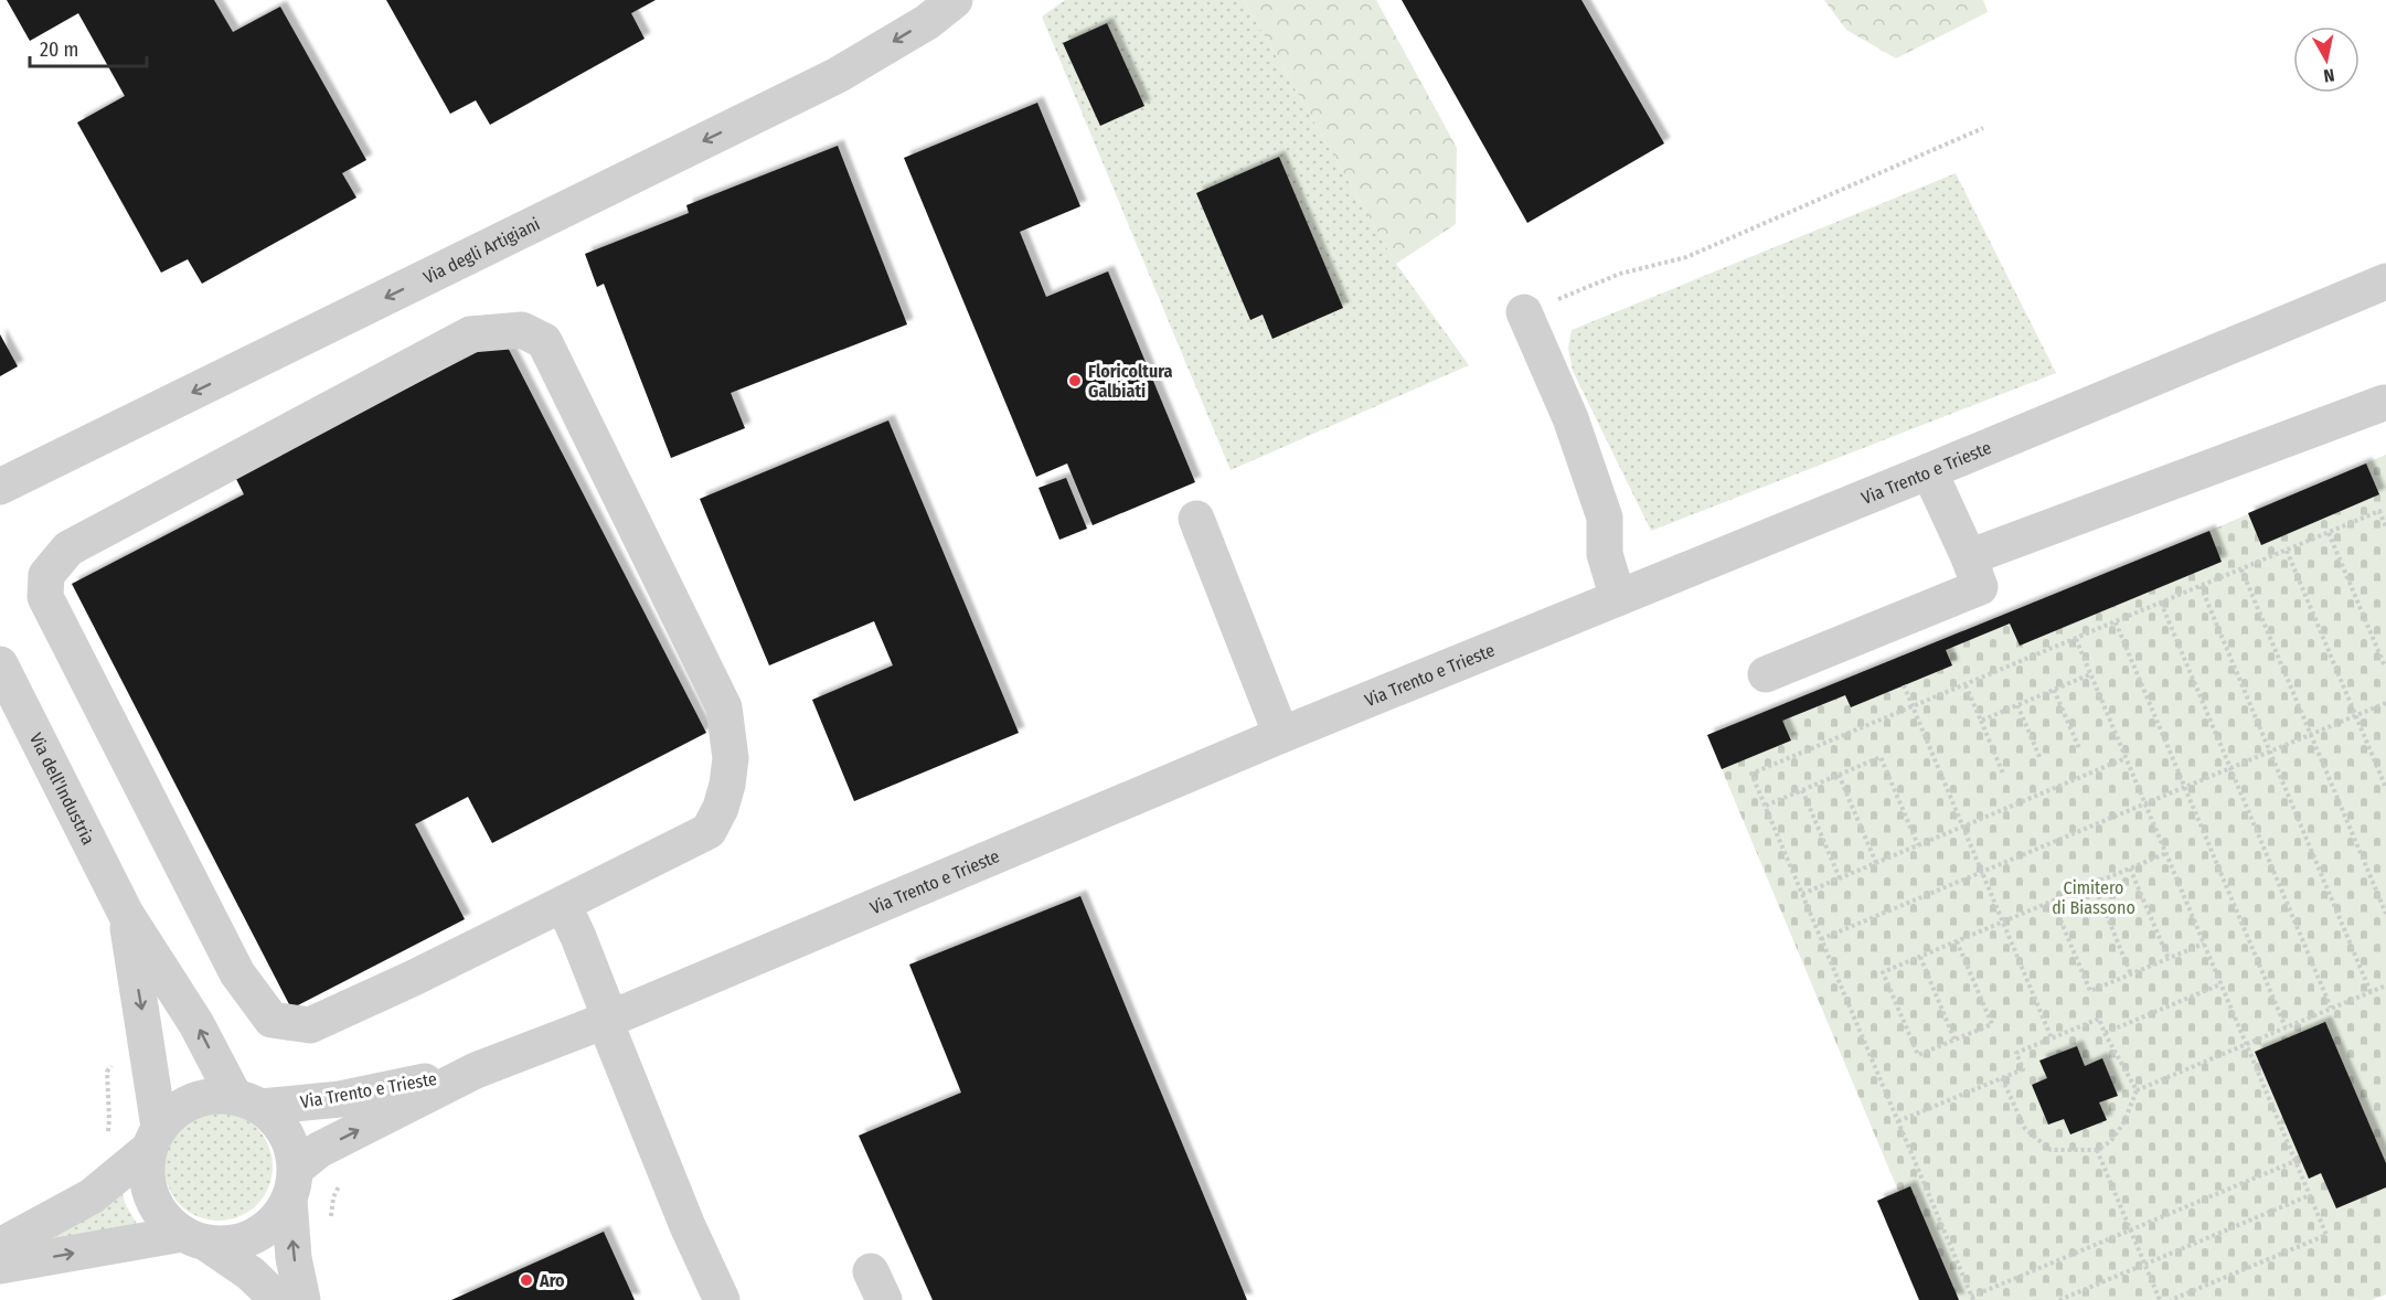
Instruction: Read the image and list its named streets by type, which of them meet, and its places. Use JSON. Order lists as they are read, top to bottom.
{
  "streets": {
    "street": ["Via degli Artigiani", "Via Trento e Trieste", "Via dell'Industria"]
  },
  "crossings": [
    ["Via Trento e Trieste", "Via dell'Industria"]
  ],
  "one_way": ["Via degli Artigiani"],
  "parks": ["Cimitero di Biassono"],
  "places": ["Floricoltura Galbiati", "Aro"],
  "scale_bar": "20 m",
  "north": "bottom"
}
